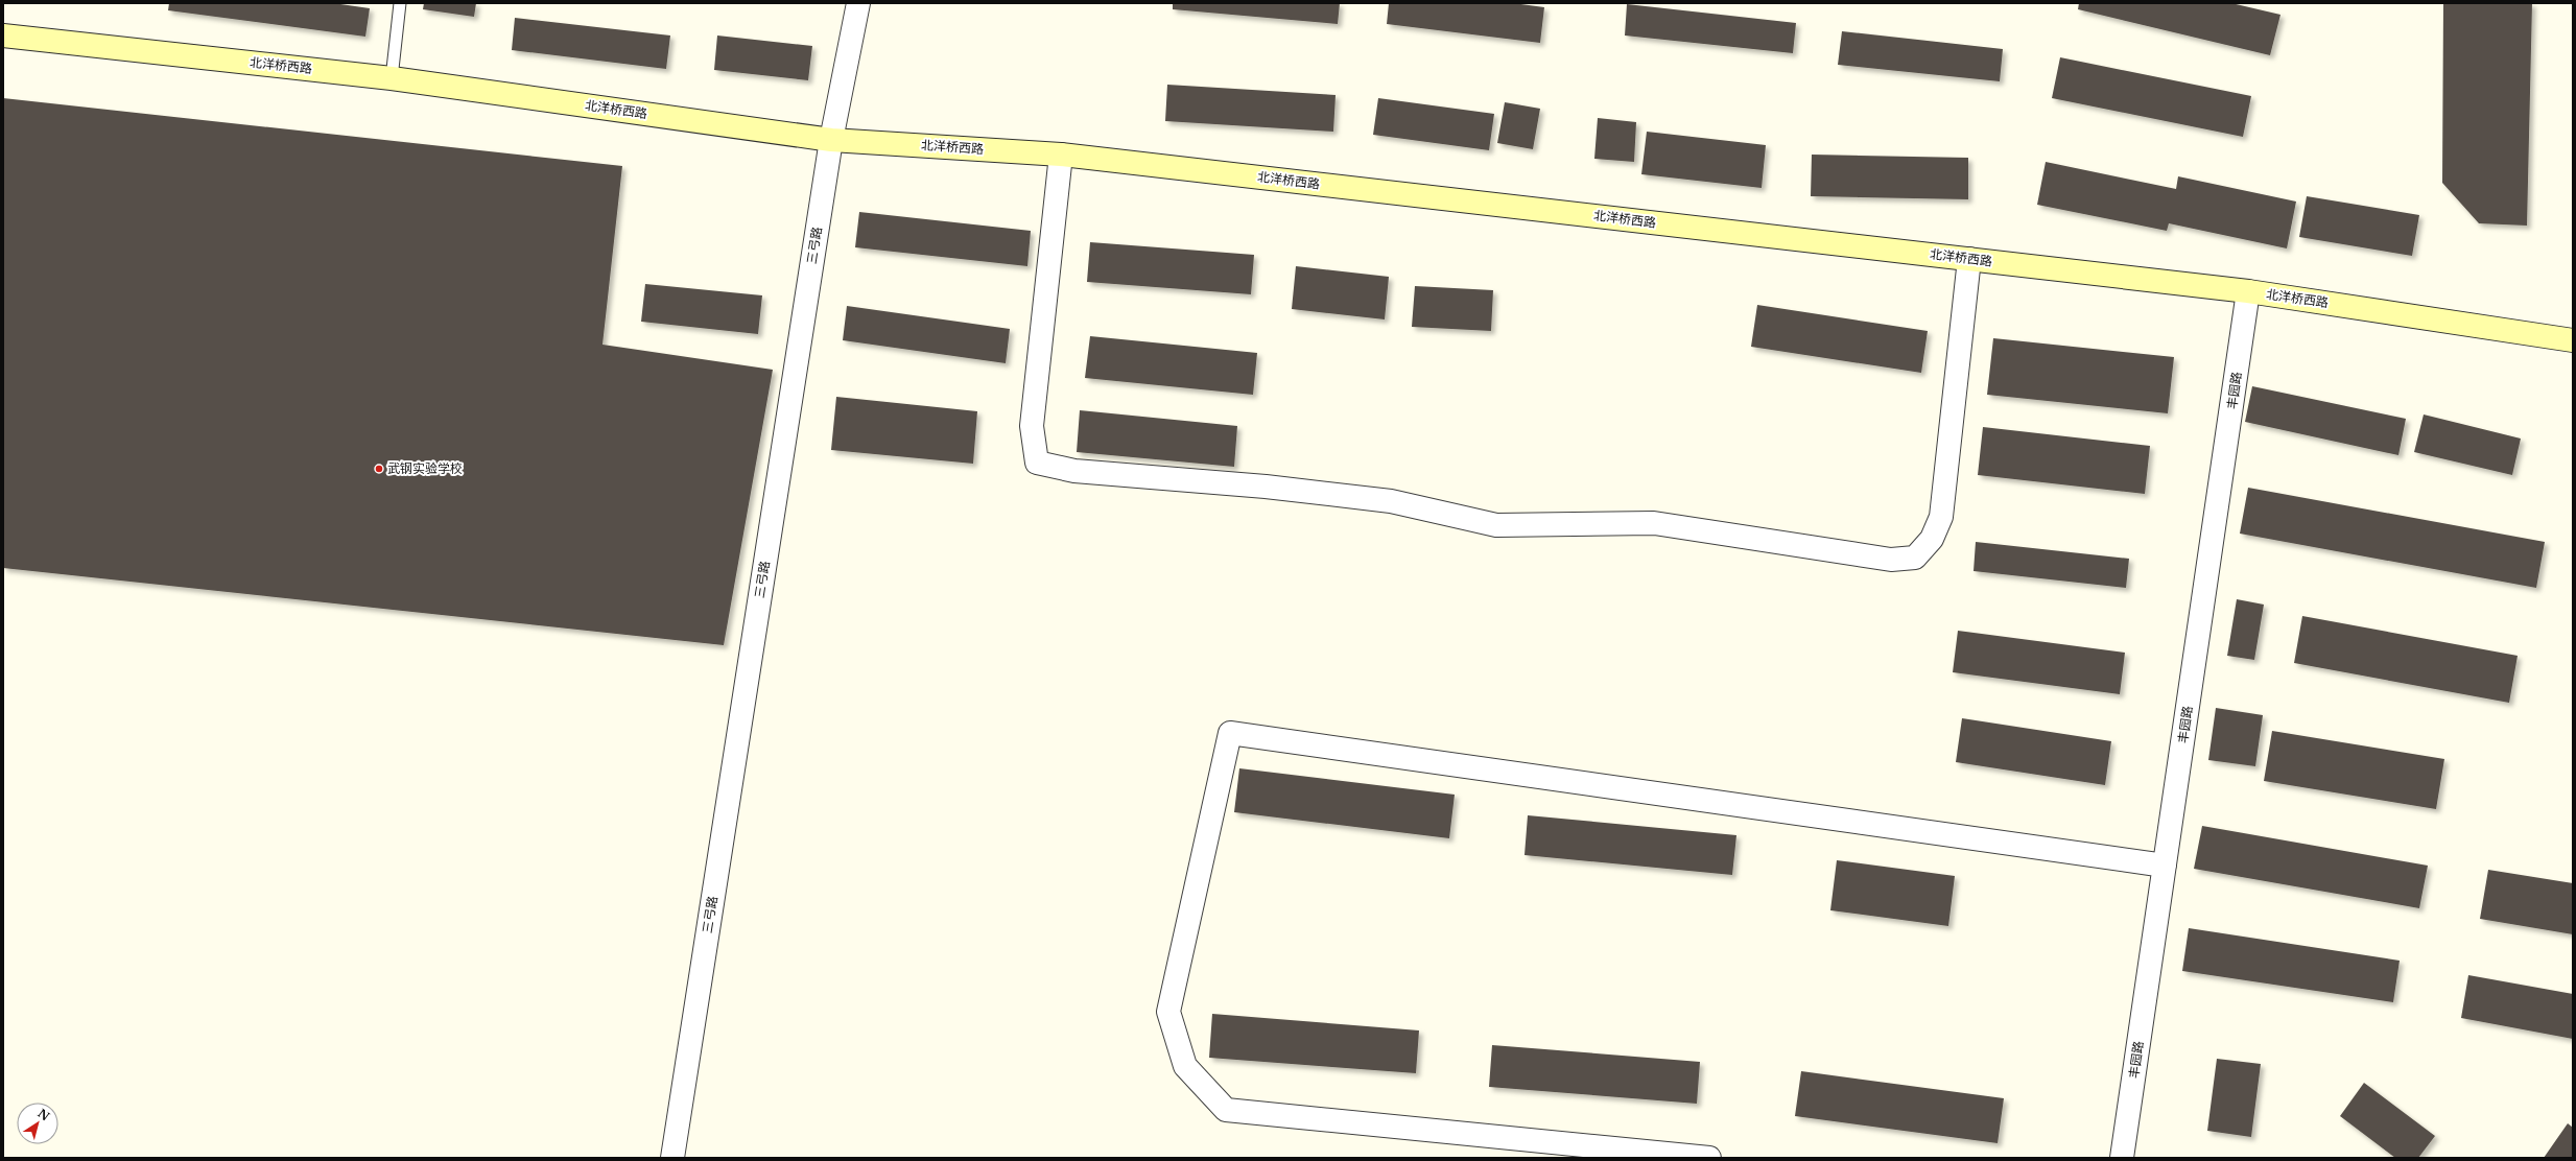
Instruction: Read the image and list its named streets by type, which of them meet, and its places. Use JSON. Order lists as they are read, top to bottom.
{
  "streets": {
    "main road": ["北洋桥西路"],
    "street": ["三弓路", "丰园路"]
  },
  "crossings": [
    ["北洋桥西路", "三弓路"],
    ["北洋桥西路", "丰园路"]
  ],
  "places": ["武钢实验学校"],
  "north": "top right"
}
